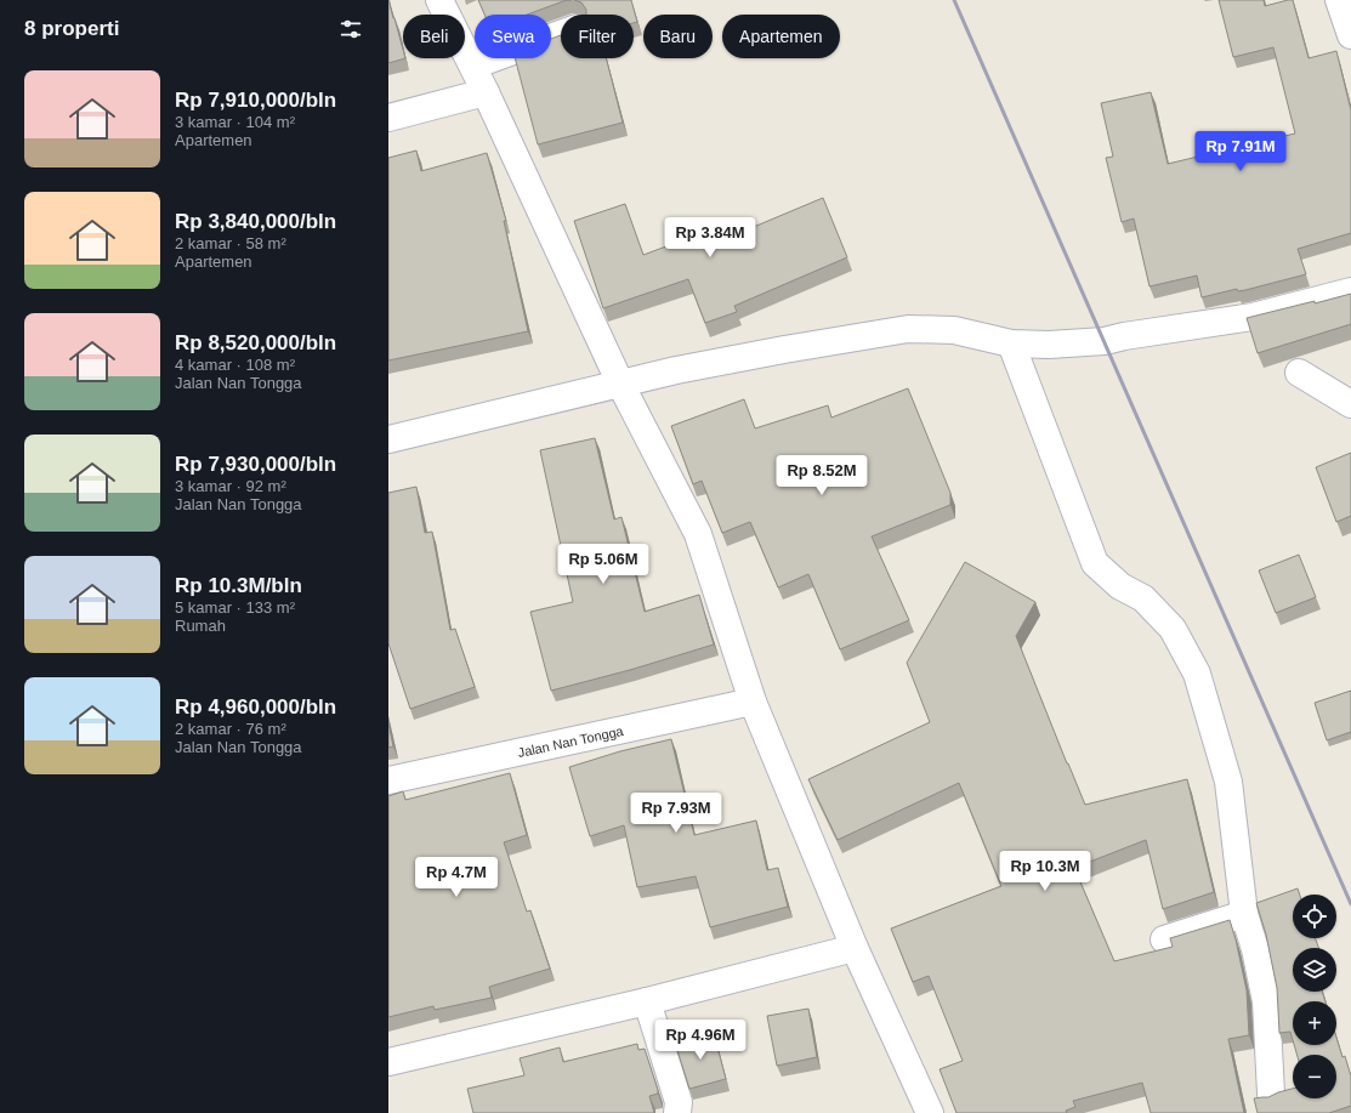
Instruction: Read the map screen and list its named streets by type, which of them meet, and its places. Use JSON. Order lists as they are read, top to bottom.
{
  "streets": {
    "street": ["Jalan Nan Tongga"]
  },
  "page": {
    "heading": "8 properti",
    "chip": [
      "Beli",
      "Sewa",
      "Filter",
      "Baru",
      "Apartemen"
    ],
    "list": [
      {
        "name": "Rp 7,910,000/bln",
        "note": "3 kamar · 104 m² · Apartemen"
      },
      {
        "name": "Rp 3,840,000/bln",
        "note": "2 kamar · 58 m² · Apartemen"
      },
      {
        "name": "Rp 8,520,000/bln",
        "note": "4 kamar · 108 m² · Jalan Nan Tongga"
      },
      {
        "name": "Rp 7,930,000/bln",
        "note": "3 kamar · 92 m² · Jalan Nan Tongga"
      },
      {
        "name": "Rp 10.3M/bln",
        "note": "5 kamar · 133 m² · Rumah"
      },
      {
        "name": "Rp 4,960,000/bln",
        "note": "2 kamar · 76 m² · Jalan Nan Tongga"
      }
    ],
    "price": [
      "Rp 7.91M",
      "Rp 3.84M",
      "Rp 8.52M",
      "Rp 5.06M",
      "Rp 7.93M",
      "Rp 10.3M",
      "Rp 4.7M",
      "Rp 4.96M"
    ],
    "map_buttons": ["+", "−"]
  }
}
